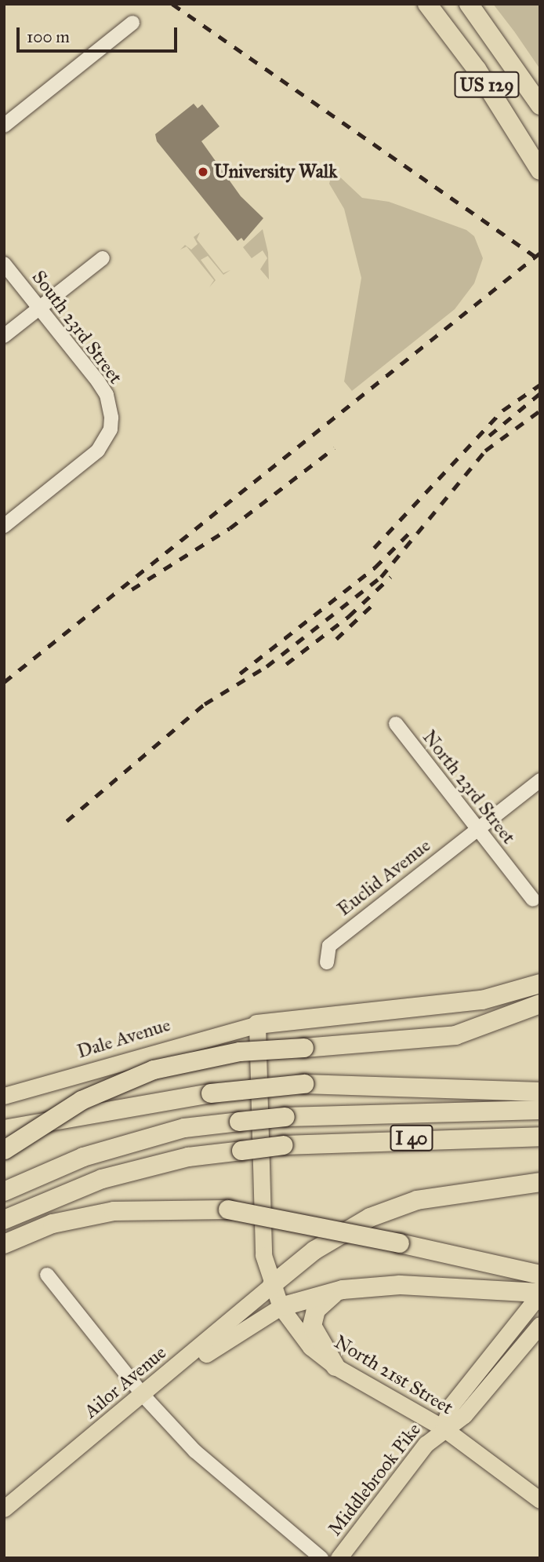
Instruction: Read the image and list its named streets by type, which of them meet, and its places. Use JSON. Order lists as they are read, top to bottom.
{
  "streets": {
    "highway": ["US 129", "I 40"],
    "main road": [
      "Dale Avenue",
      "North 21st Street",
      "Ailor Avenue",
      "Middlebrook Pike"
    ],
    "street": ["South 23rd Street", "North 23rd Street", "Euclid Avenue"]
  },
  "crossings": [
    ["North 23rd Street", "Euclid Avenue"],
    ["Dale Avenue", "North 21st Street"],
    ["North 21st Street", "Ailor Avenue"],
    ["North 21st Street", "Middlebrook Pike"]
  ],
  "places": ["University Walk"],
  "scale_bar": "100 m"
}
